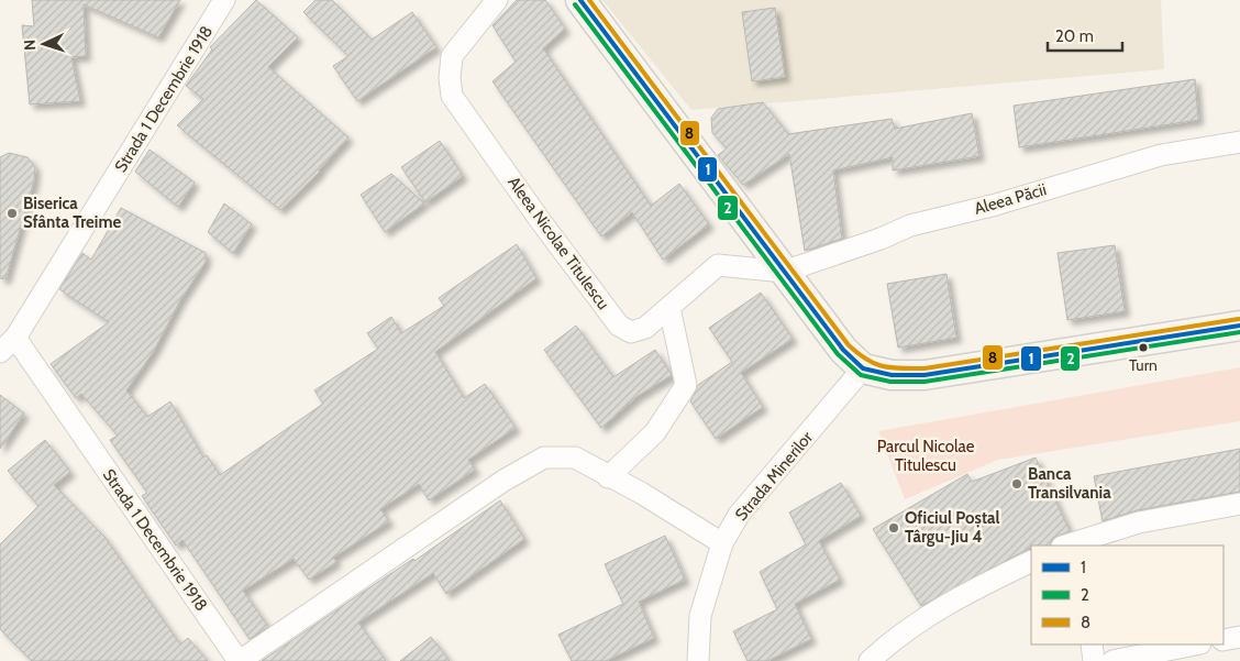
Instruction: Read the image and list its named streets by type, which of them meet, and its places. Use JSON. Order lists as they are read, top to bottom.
{
  "streets": {
    "street": [
      "Strada 1 Decembrie 1918",
      "Aleea Păcii",
      "Aleea Nicolae Titulescu",
      "Strada Minerilor"
    ]
  },
  "crossings": [
    ["Aleea Păcii", "Aleea Nicolae Titulescu"]
  ],
  "parks": ["Parcul Nicolae Titulescu"],
  "places": [
    "Biserica Sfânta Treime",
    "Turn",
    "Banca Transilvania",
    "Oficiul Poștal Târgu-Jiu 4"
  ],
  "lines": ["transit line 1", "transit line 8", "transit line 2"],
  "legend": ["1", "2", "8"],
  "scale_bar": "20 m",
  "north": "left"
}
